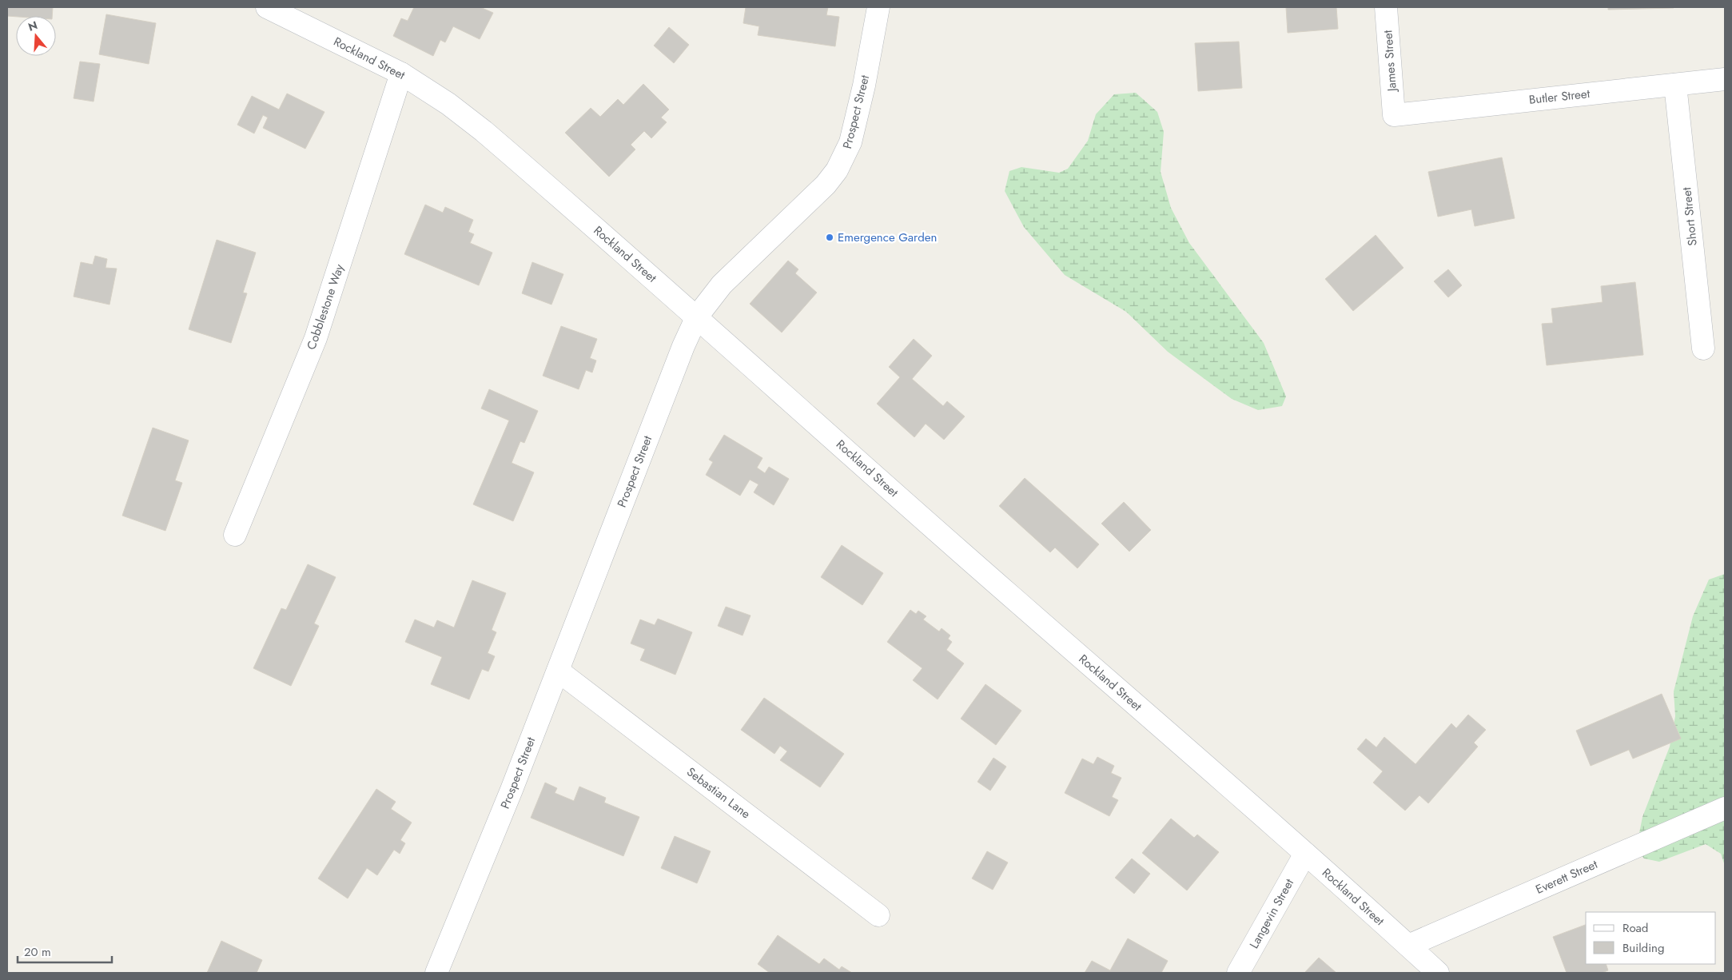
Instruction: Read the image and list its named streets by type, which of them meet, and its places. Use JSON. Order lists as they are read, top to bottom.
{
  "streets": {
    "street": [
      "Rockland Street",
      "James Street",
      "Butler Street",
      "Prospect Street",
      "Short Street",
      "Cobblestone Way",
      "Sebastian Lane",
      "Everett Street",
      "Langevin Street"
    ]
  },
  "crossings": [
    ["Rockland Street", "Prospect Street"],
    ["Rockland Street", "Cobblestone Way"],
    ["Rockland Street", "Everett Street"],
    ["Rockland Street", "Langevin Street"],
    ["James Street", "Butler Street"],
    ["Butler Street", "Short Street"],
    ["Prospect Street", "Sebastian Lane"]
  ],
  "places": ["Emergence Garden"],
  "legend": ["Road", "Building"],
  "scale_bar": "20 m",
  "north": "top"
}
